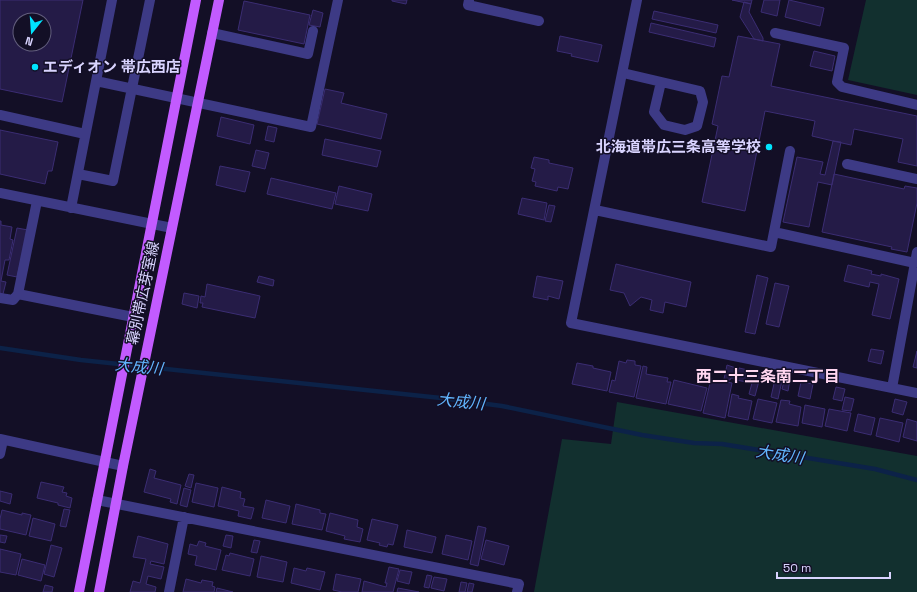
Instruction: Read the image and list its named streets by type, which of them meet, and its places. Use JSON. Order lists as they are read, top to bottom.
{
  "streets": {
    "main road": ["幕別帯広芽室線"]
  },
  "districts": ["西二十三条南二丁目"],
  "water": ["大成川"],
  "places": ["エディオン 帯広西店", "北海道帯広三条高等学校"],
  "scale_bar": "50 m",
  "north": "bottom"
}
